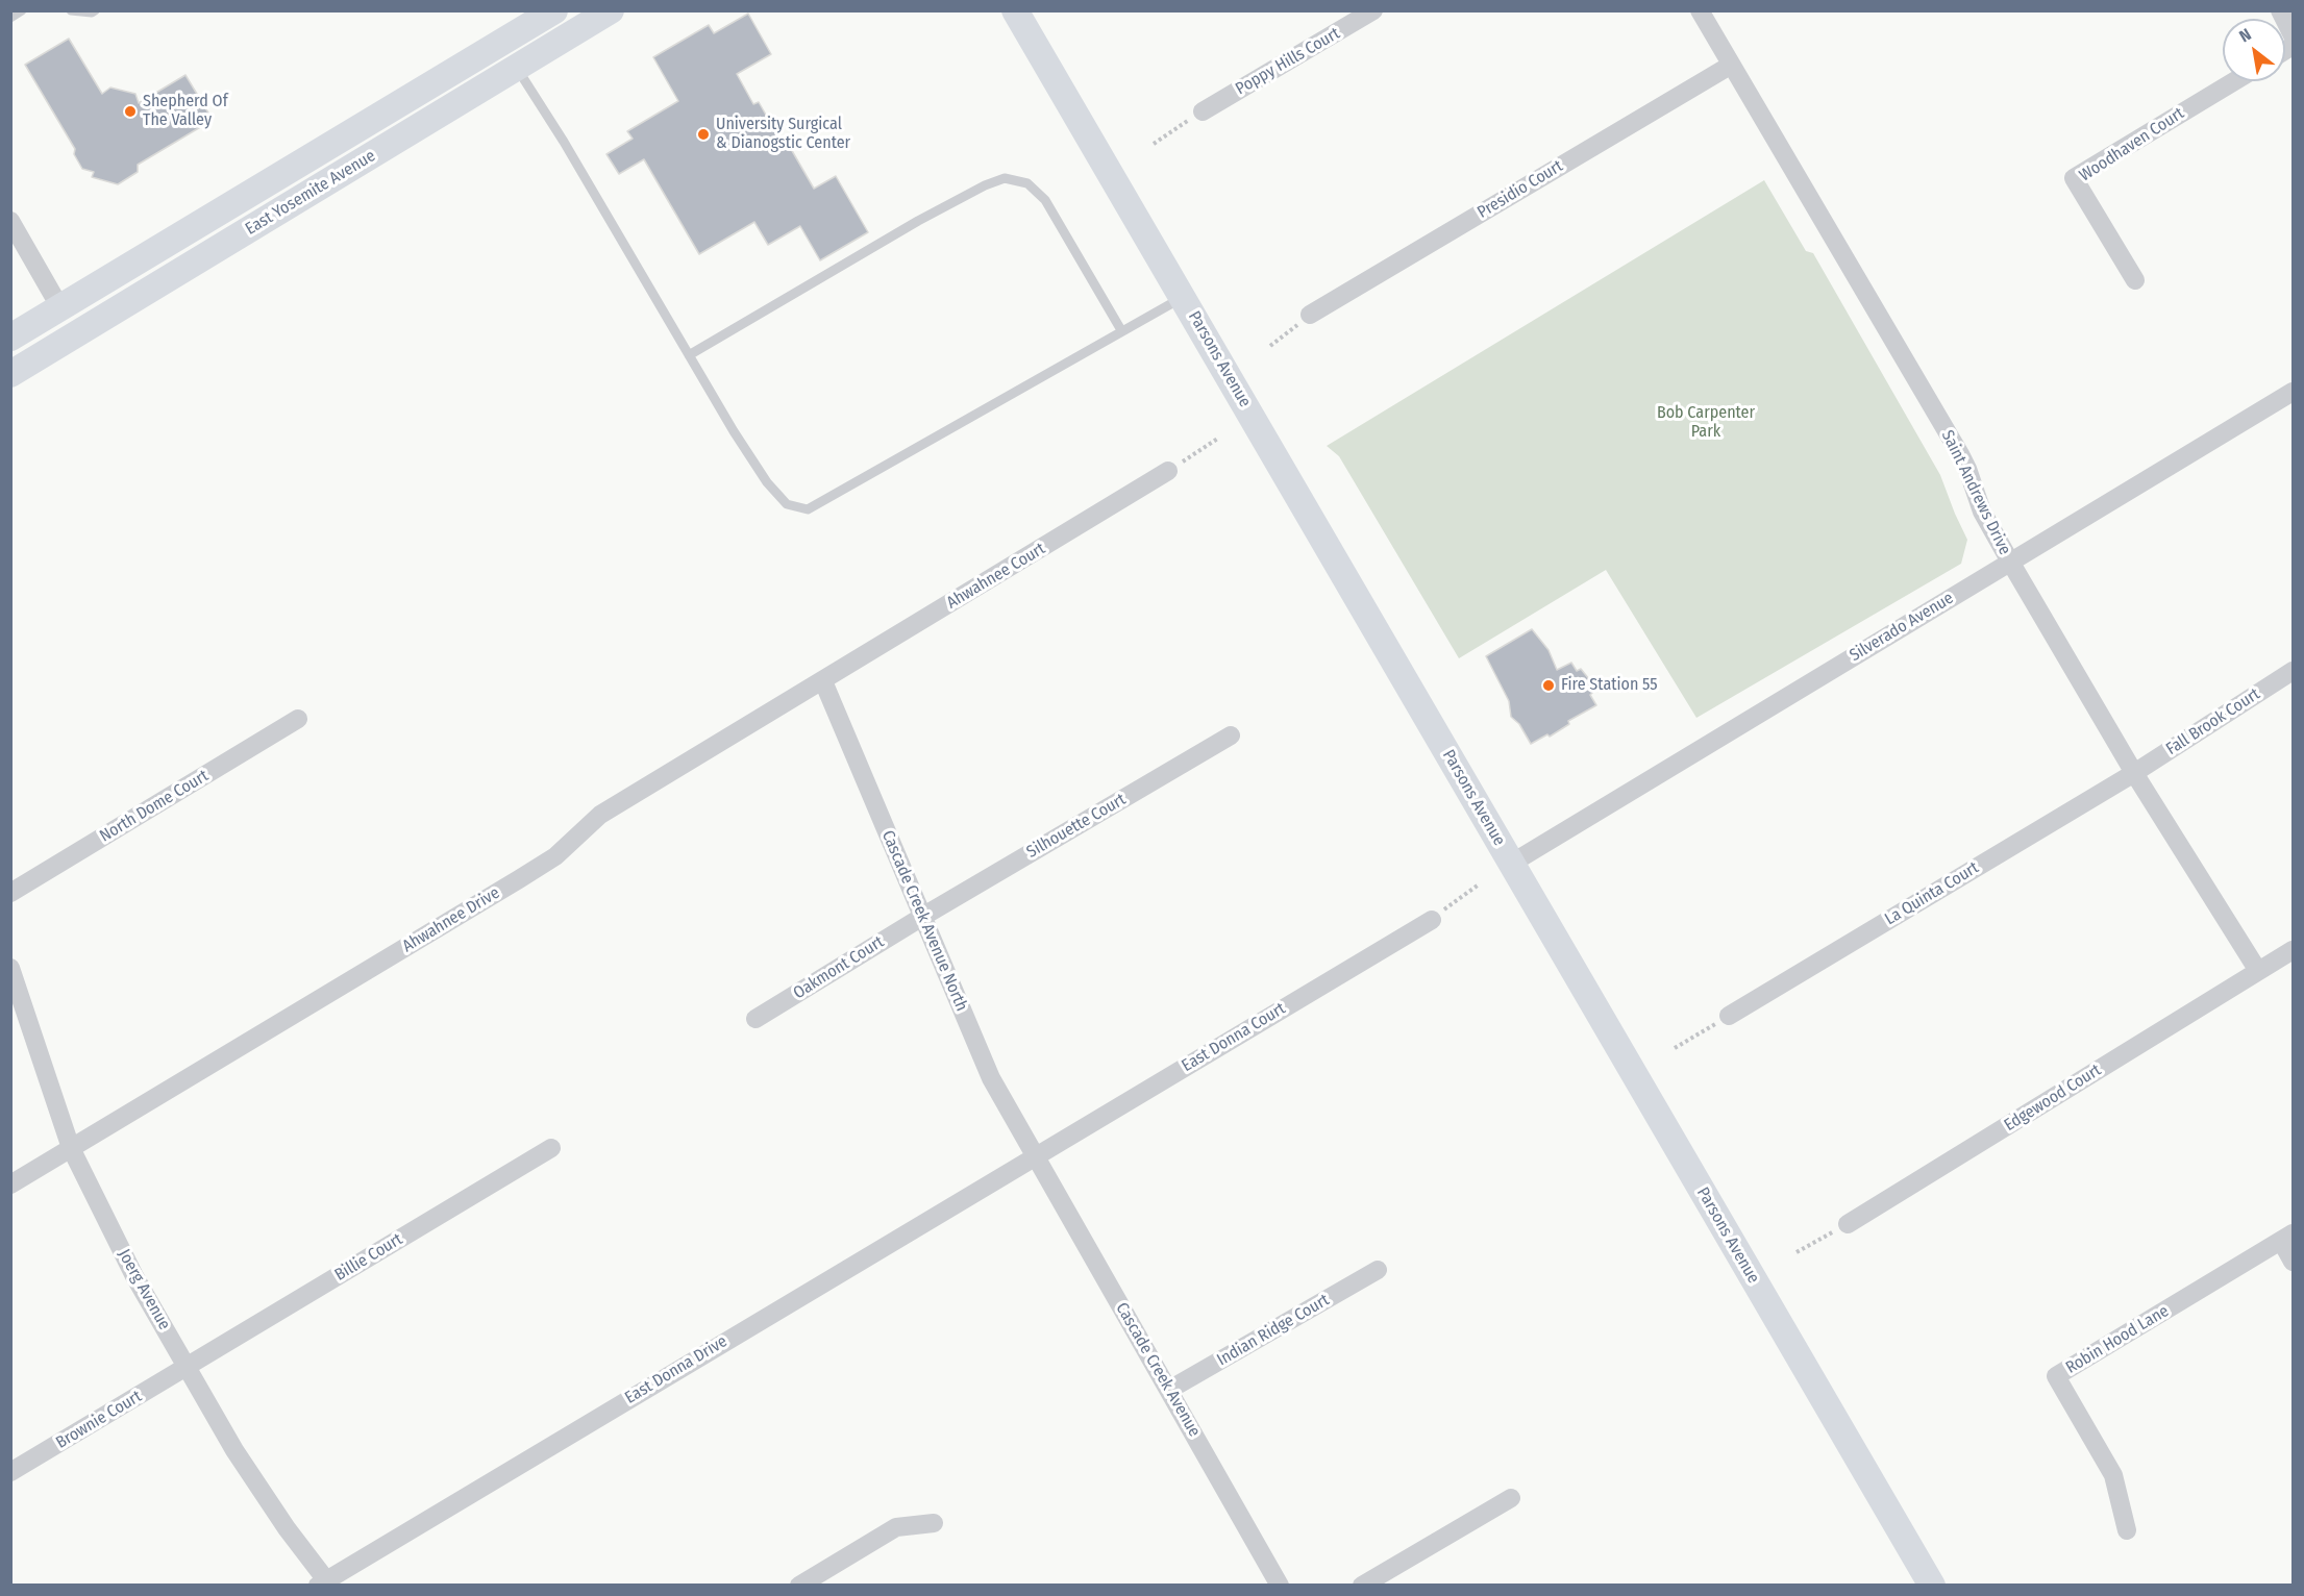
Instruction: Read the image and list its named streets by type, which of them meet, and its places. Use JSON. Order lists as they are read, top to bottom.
{
  "streets": {
    "street": [
      "Poppy Hills Court",
      "Woodhaven Court",
      "Presidio Court",
      "East Yosemite Avenue",
      "Parsons Avenue",
      "Saint Andrews Drive",
      "Ahwahnee Court",
      "Silverado Avenue",
      "Fall Brook Court",
      "North Dome Court",
      "Silhouette Court",
      "La Quinta Court",
      "Ahwahnee Drive",
      "Cascade Creek Avenue North",
      "Oakmont Court",
      "East Donna Court",
      "Edgewood Court",
      "Billie Court",
      "Joerg Avenue",
      "Indian Ridge Court",
      "Robin Hood Lane",
      "East Donna Drive",
      "Cascade Creek Avenue",
      "Brownie Court"
    ]
  },
  "crossings": [
    ["Presidio Court", "Saint Andrews Drive"],
    ["Parsons Avenue", "Silverado Avenue"],
    ["Saint Andrews Drive", "Silverado Avenue"],
    ["Saint Andrews Drive", "Fall Brook Court"],
    ["Saint Andrews Drive", "La Quinta Court"],
    ["Saint Andrews Drive", "Edgewood Court"],
    ["Ahwahnee Court", "Ahwahnee Drive"],
    ["Ahwahnee Court", "Cascade Creek Avenue North"],
    ["Fall Brook Court", "La Quinta Court"],
    ["Silhouette Court", "Cascade Creek Avenue North"],
    ["Silhouette Court", "Oakmont Court"],
    ["Ahwahnee Drive", "Cascade Creek Avenue North"],
    ["Ahwahnee Drive", "Joerg Avenue"],
    ["Cascade Creek Avenue North", "Oakmont Court"],
    ["Cascade Creek Avenue North", "East Donna Court"],
    ["Cascade Creek Avenue North", "East Donna Drive"],
    ["Cascade Creek Avenue North", "Cascade Creek Avenue"],
    ["East Donna Court", "East Donna Drive"],
    ["East Donna Court", "Cascade Creek Avenue"],
    ["Billie Court", "Joerg Avenue"],
    ["Billie Court", "Brownie Court"],
    ["Joerg Avenue", "East Donna Drive"],
    ["Joerg Avenue", "Brownie Court"],
    ["Indian Ridge Court", "Cascade Creek Avenue"],
    ["East Donna Drive", "Cascade Creek Avenue"]
  ],
  "parks": ["Bob Carpenter Park"],
  "places": ["Shepherd Of The Valley", "University Surgical & Dianogstic Center", "Fire Station 55"],
  "north": "top left"
}
